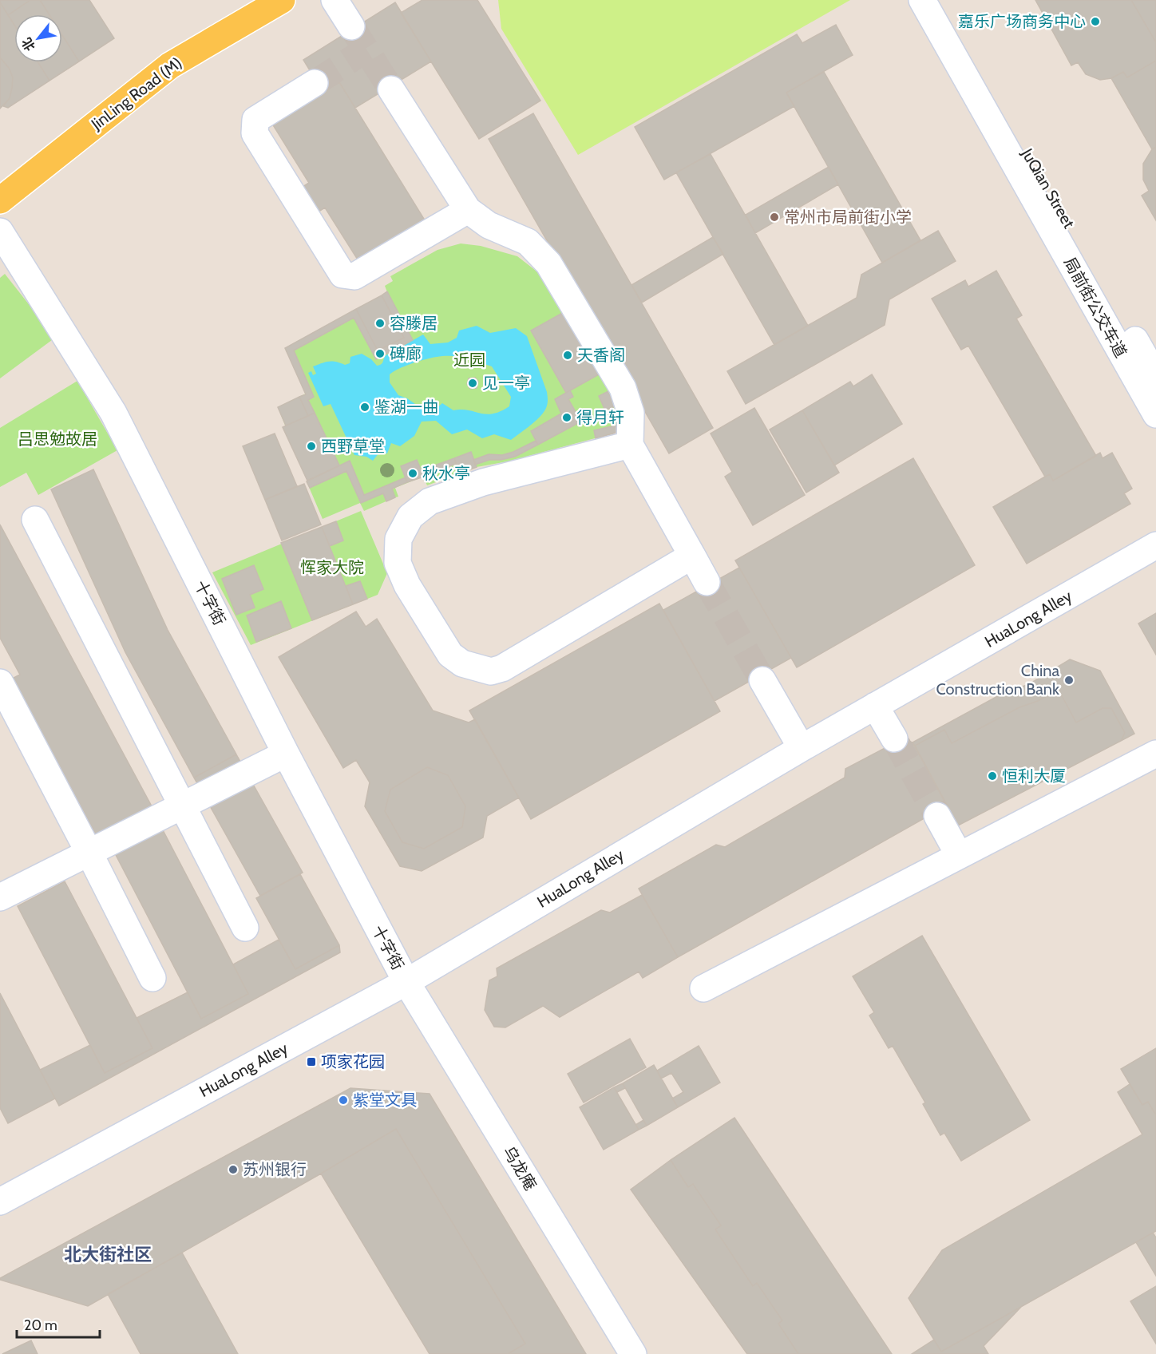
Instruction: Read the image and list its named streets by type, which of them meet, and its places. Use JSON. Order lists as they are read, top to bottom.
{
  "streets": {
    "main road": ["JinLing Road (M)"],
    "street": [
      "JuQian Street",
      "局前街公交车道",
      "十字街",
      "HuaLong Alley",
      "乌龙庵"
    ]
  },
  "crossings": [
    ["十字街", "HuaLong Alley"],
    ["十字街", "乌龙庵"],
    ["HuaLong Alley", "乌龙庵"]
  ],
  "districts": ["北大街社区"],
  "parks": ["近园", "吕思勉故居", "恽家大院"],
  "places": {
    "other": [
      "嘉乐广场商务中心",
      "常州市局前街小学",
      "容滕居",
      "碑廊",
      "天香阁",
      "见一亭",
      "鉴湖一曲",
      "得月轩",
      "西野草堂",
      "秋水亭",
      "China Construction Bank",
      "恒利大厦",
      "紫堂文具",
      "苏州银行"
    ],
    "transit": ["项家花园"]
  },
  "scale_bar": "20 m",
  "north": "bottom left"
}
